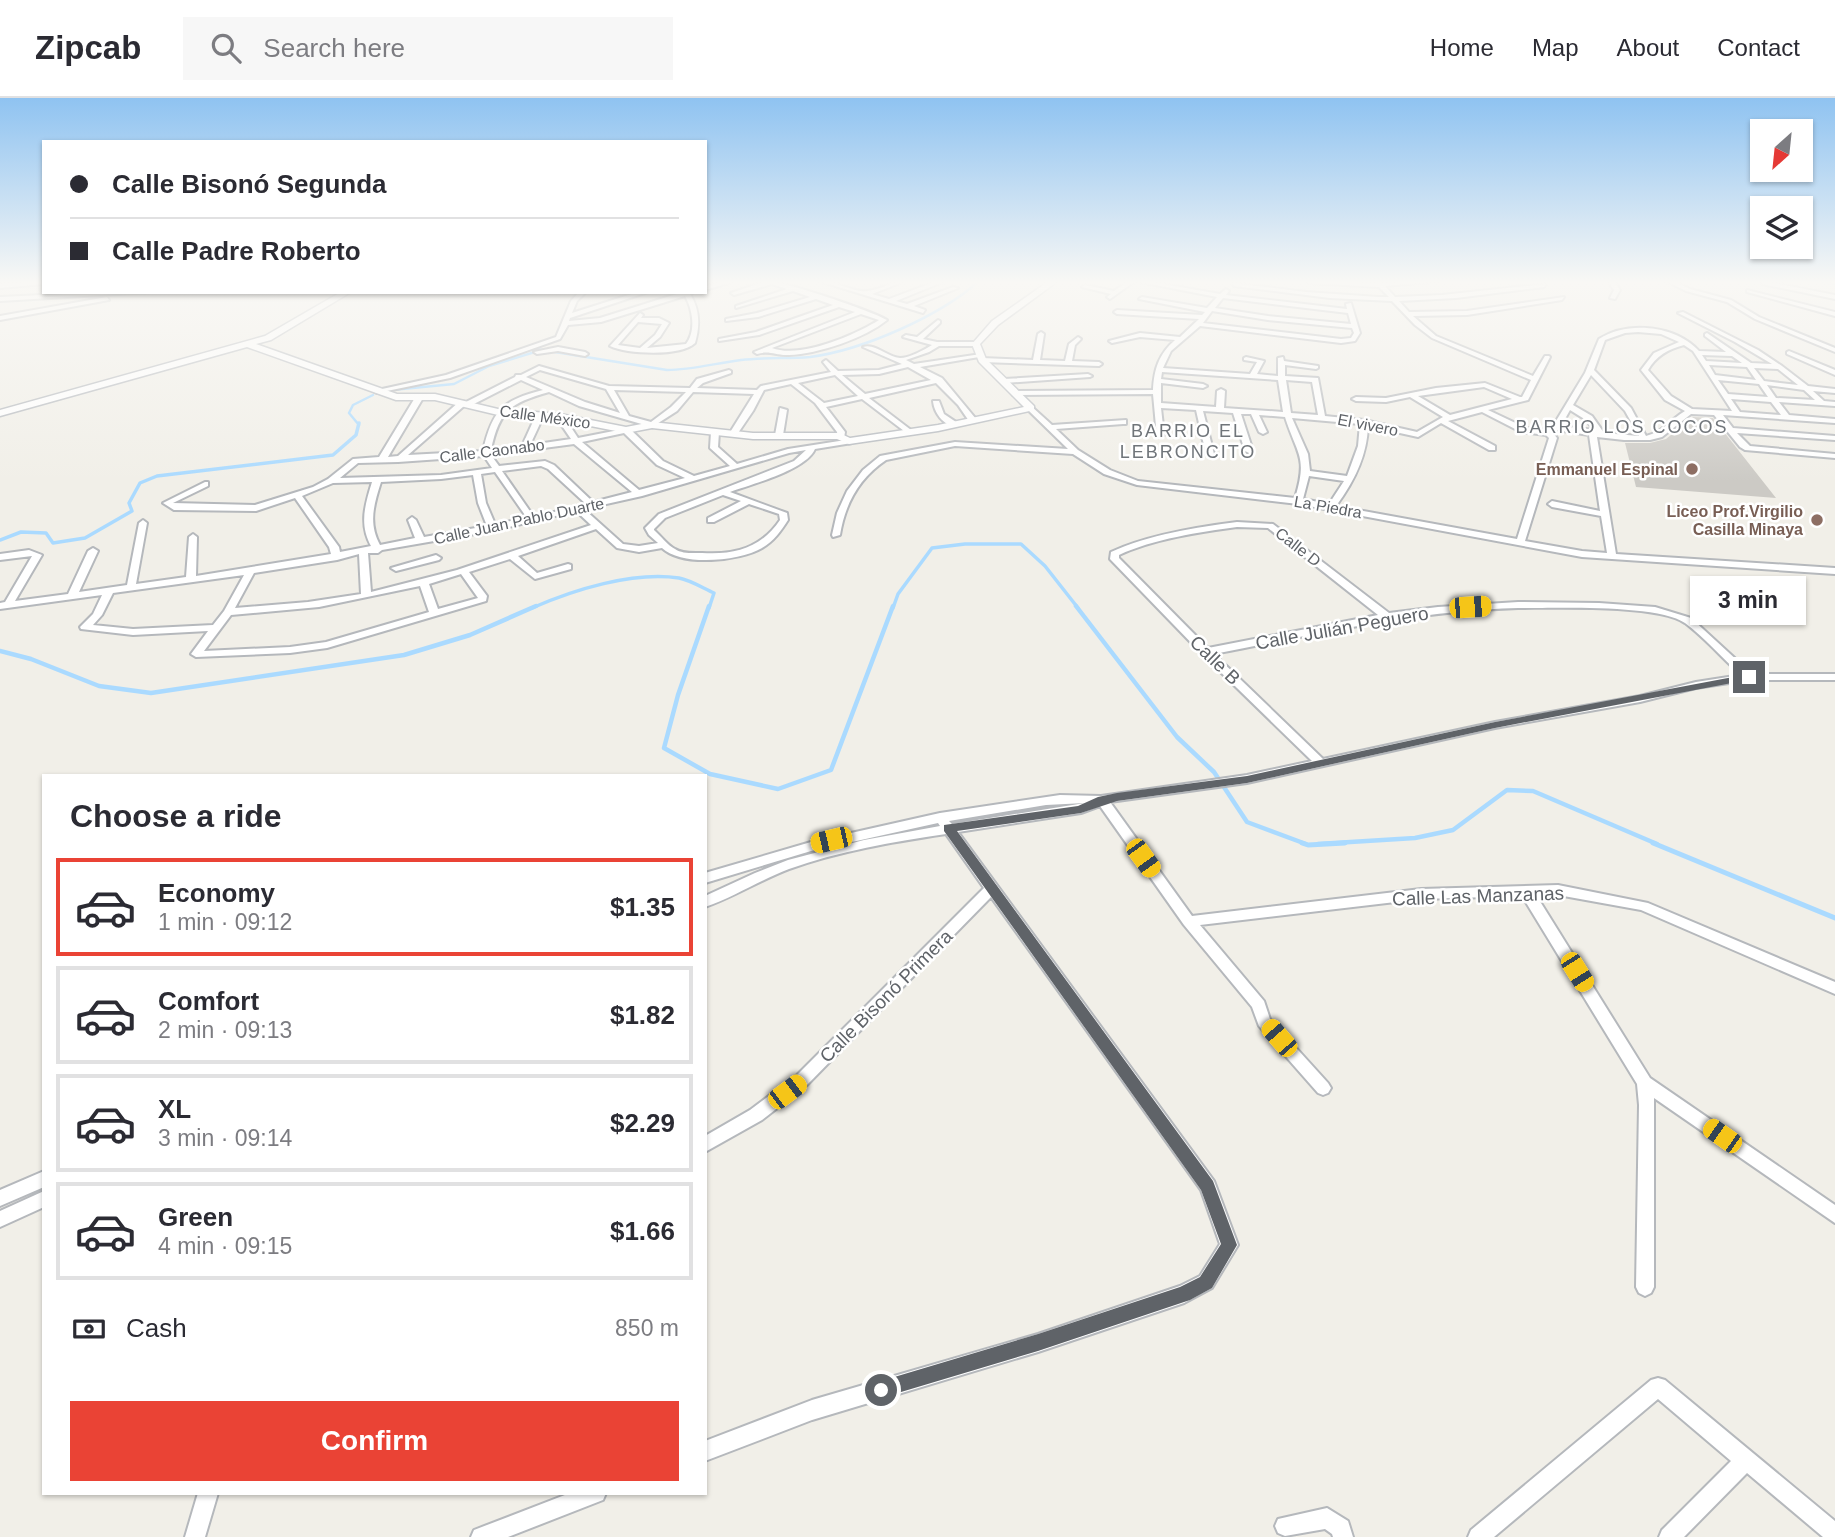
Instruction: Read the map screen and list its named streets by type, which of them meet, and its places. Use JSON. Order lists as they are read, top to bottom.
{
  "streets": {
    "street": [
      "Calle México",
      "El vivero",
      "Calle Caonabo",
      "La Piedra",
      "Calle Juan Pablo Duarte",
      "Calle D",
      "Calle Julián Peguero",
      "Calle B",
      "Calle Las Manzanas",
      "Calle Bisonó Primera"
    ]
  },
  "crossings": [
    ["Calle México", "Calle Caonabo"],
    ["Calle México", "Calle Juan Pablo Duarte"],
    ["La Piedra", "Calle Juan Pablo Duarte"],
    ["Calle D", "Calle Julián Peguero"],
    ["Calle D", "Calle B"],
    ["Calle Julián Peguero", "Calle B"]
  ],
  "districts": ["BARRIO LOS COCOS", "BARRIO EL LEBRONCITO"],
  "places": ["Emmanuel Espinal", "Liceo Prof.Virgilio Casilla Minaya"],
  "north": "bottom left",
  "page": {
    "header": "Zipcab",
    "search": "Search here",
    "nav": [
      "Home",
      "Map",
      "About",
      "Contact"
    ],
    "banner": ["Calle Bisonó Segunda", "Calle Padre Roberto"],
    "bubble": "3 min",
    "heading": "Choose a ride",
    "list": [
      {
        "name": "Economy",
        "note": "1 min · 09:12",
        "value": "$1.35"
      },
      {
        "name": "Comfort",
        "note": "2 min · 09:13",
        "value": "$1.82"
      },
      {
        "name": "XL",
        "note": "3 min · 09:14",
        "value": "$2.29"
      },
      {
        "name": "Green",
        "note": "4 min · 09:15",
        "value": "$1.66"
      }
    ],
    "pay": ["Cash", "850 m"],
    "buttons": "Confirm"
  }
}
